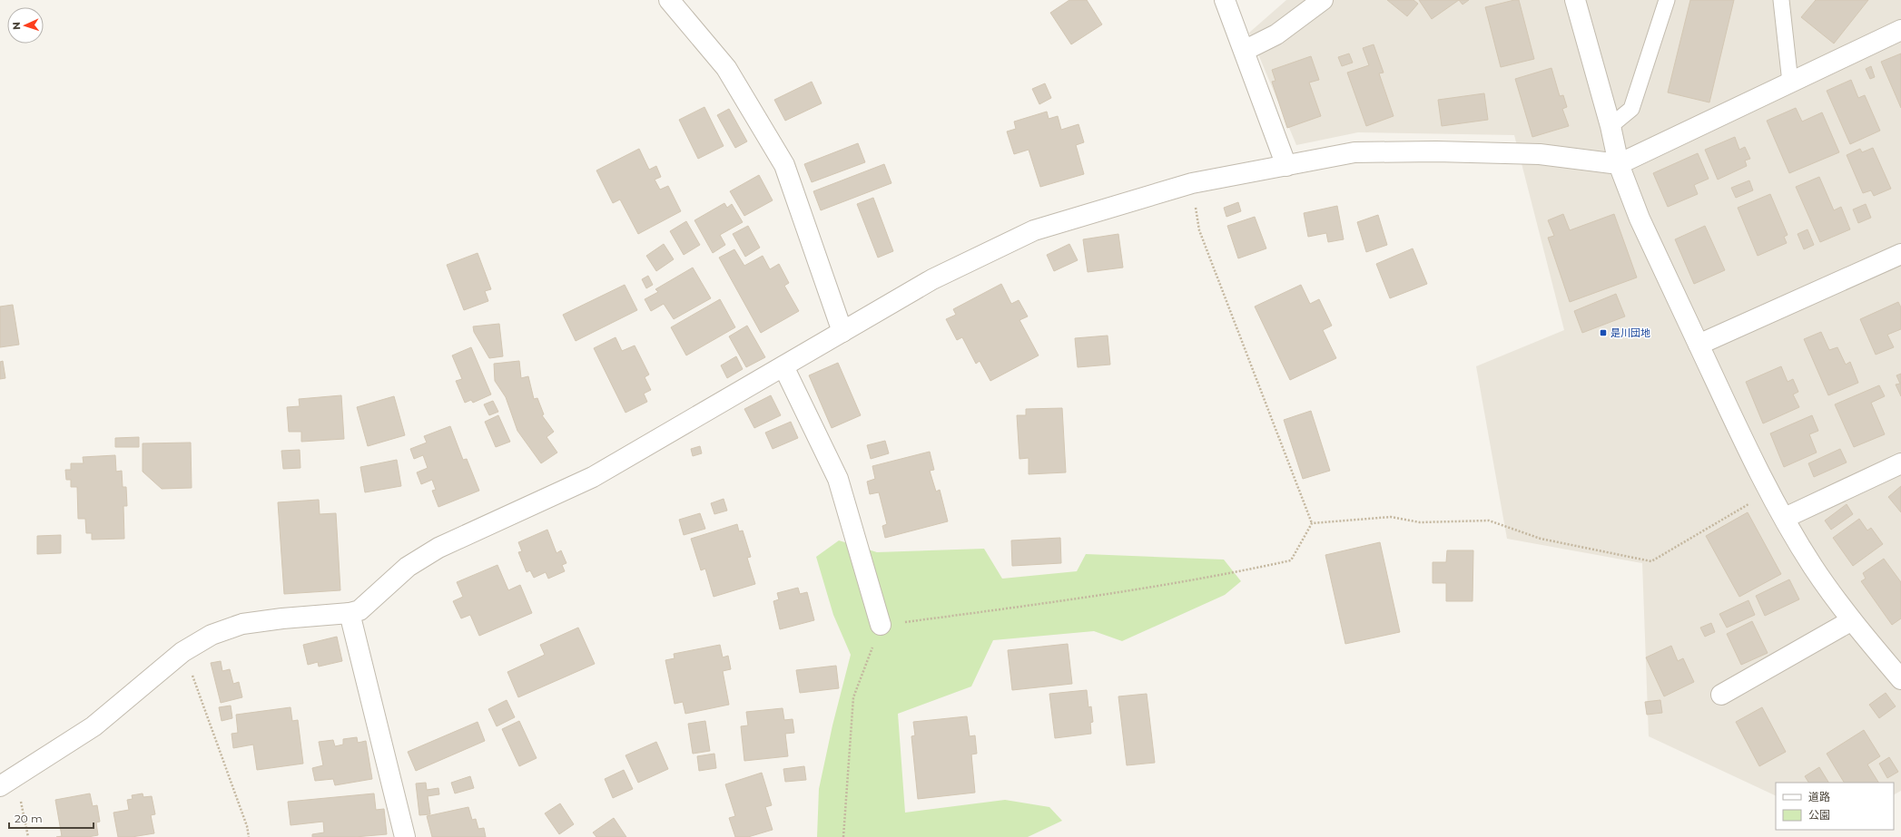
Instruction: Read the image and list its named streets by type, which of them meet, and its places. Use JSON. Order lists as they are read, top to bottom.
{
  "places": {
    "transit": ["是川団地"]
  },
  "legend": ["道路", "公園"],
  "scale_bar": "20 m",
  "north": "left"
}
